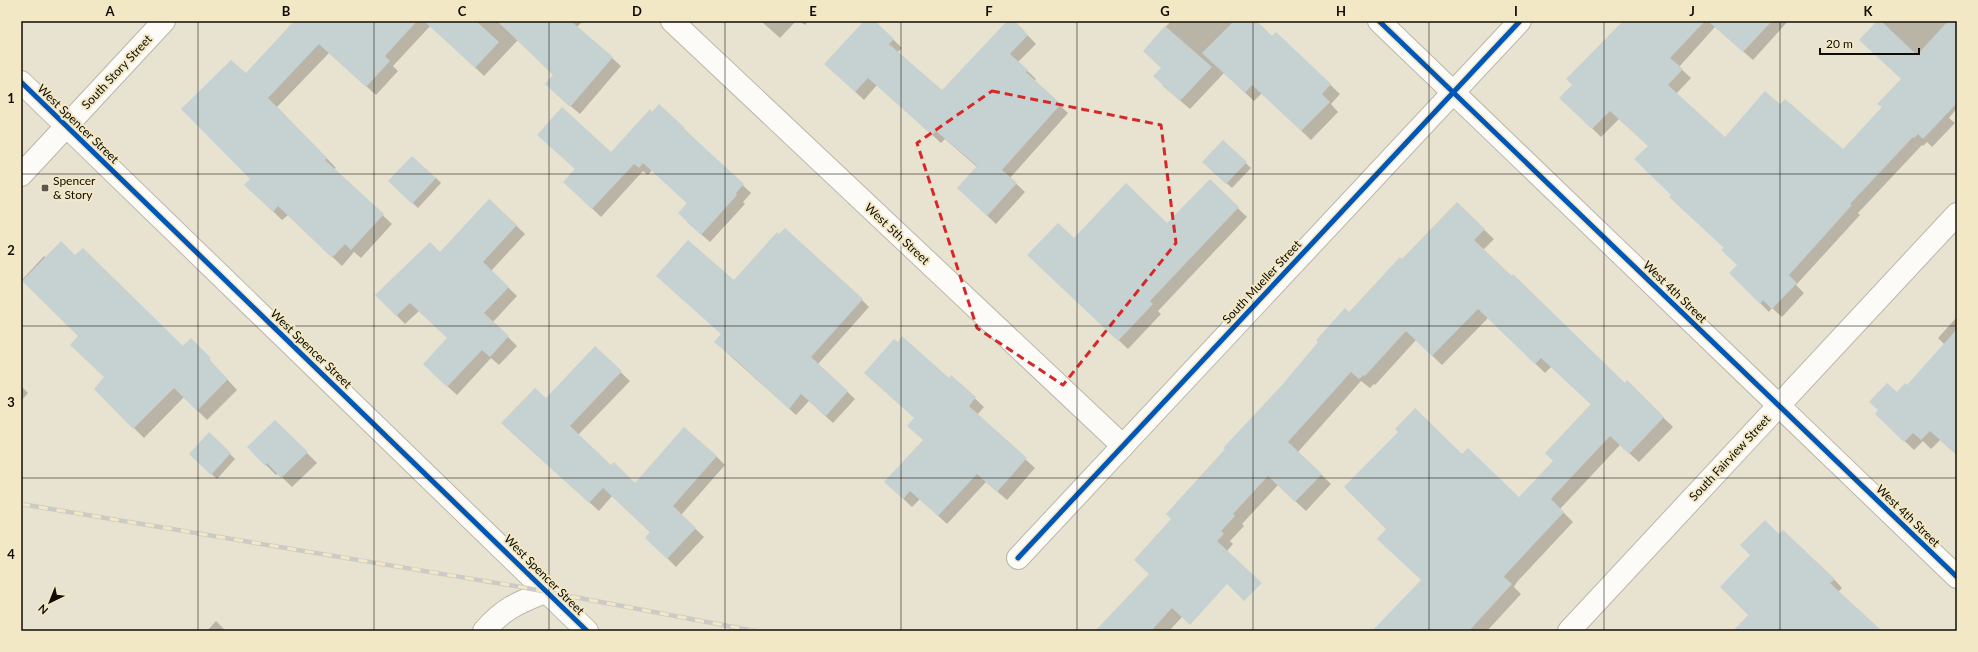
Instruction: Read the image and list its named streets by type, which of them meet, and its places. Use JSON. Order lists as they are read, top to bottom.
{
  "streets": {
    "street": [
      "South Story Street",
      "West Spencer Street",
      "West 5th Street",
      "South Mueller Street",
      "West 4th Street",
      "South Fairview Street"
    ]
  },
  "crossings": [
    ["South Story Street", "West Spencer Street"],
    ["West 5th Street", "South Mueller Street"],
    ["South Mueller Street", "West 4th Street"],
    ["West 4th Street", "South Fairview Street"]
  ],
  "places": {
    "transit": ["Spencer & Story"]
  },
  "scale_bar": "20 m",
  "north": "bottom left",
  "grid": {
    "columns": [
      "A",
      "B",
      "C",
      "D",
      "E",
      "F",
      "G",
      "H",
      "I",
      "J",
      "K"
    ],
    "rows": [
      "1",
      "2",
      "3",
      "4"
    ]
  }
}
